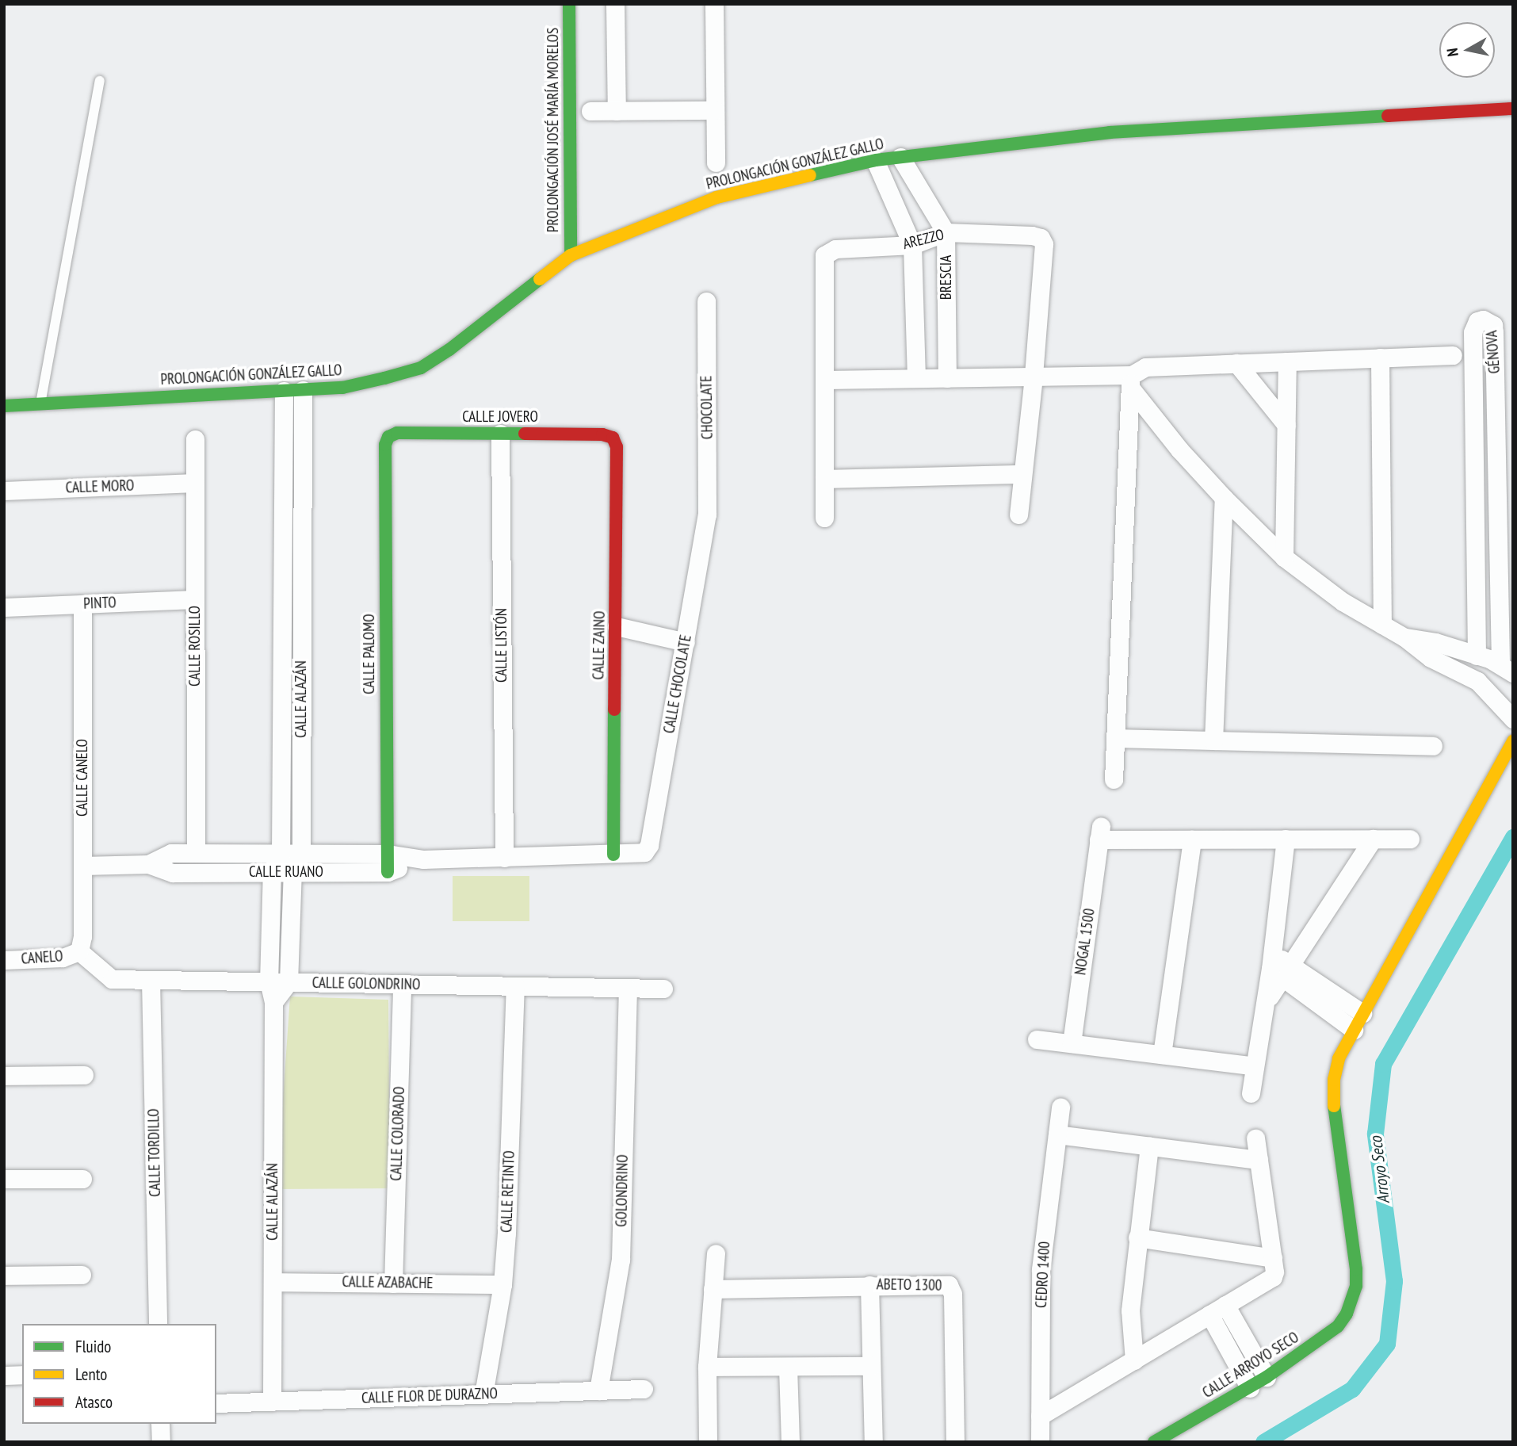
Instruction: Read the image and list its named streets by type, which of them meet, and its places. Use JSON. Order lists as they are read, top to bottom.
{
  "streets": {
    "street": [
      "PROLONGACIÓN JOSÉ MARÍA MORELOS",
      "PROLONGACIÓN GONZÁLEZ GALLO",
      "AREZZO",
      "BRESCIA",
      "GÉNOVA",
      "CHOCOLATE",
      "CALLE JOVERO",
      "CALLE MORO",
      "PINTO",
      "CALLE LISTÓN",
      "CALLE ZAINO",
      "CALLE ROSILLO",
      "CALLE PALOMO",
      "CALLE CHOCOLATE",
      "CALLE ALAZÁN",
      "CALLE CANELO",
      "CALLE RUANO",
      "NOGAL 1500",
      "CANELO",
      "CALLE GOLONDRINO",
      "CALLE COLORADO",
      "CALLE TORDILLO",
      "GOLONDRINO",
      "CALLE RETINTO",
      "CEDRO 1400",
      "CALLE AZABACHE",
      "ABETO 1300",
      "CALLE ARROYO SECO",
      "CALLE FLOR DE DURAZNO"
    ]
  },
  "crossings": [
    ["PROLONGACIÓN JOSÉ MARÍA MORELOS", "PROLONGACIÓN GONZÁLEZ GALLO"],
    ["PROLONGACIÓN GONZÁLEZ GALLO", "CALLE ALAZÁN"],
    ["AREZZO", "BRESCIA"],
    ["CHOCOLATE", "CALLE CHOCOLATE"],
    ["CALLE JOVERO", "CALLE LISTÓN"],
    ["CALLE JOVERO", "CALLE ZAINO"],
    ["CALLE JOVERO", "CALLE PALOMO"],
    ["CALLE MORO", "CALLE ROSILLO"],
    ["PINTO", "CALLE ROSILLO"],
    ["PINTO", "CALLE CANELO"],
    ["CALLE LISTÓN", "CALLE RUANO"],
    ["CALLE ZAINO", "CALLE RUANO"],
    ["CALLE ROSILLO", "CALLE RUANO"],
    ["CALLE PALOMO", "CALLE RUANO"],
    ["CALLE CHOCOLATE", "CALLE RUANO"],
    ["CALLE ALAZÁN", "CALLE RUANO"],
    ["CALLE ALAZÁN", "CALLE GOLONDRINO"],
    ["CALLE ALAZÁN", "CALLE AZABACHE"],
    ["CALLE ALAZÁN", "CALLE FLOR DE DURAZNO"],
    ["CALLE CANELO", "CALLE RUANO"],
    ["CALLE CANELO", "CANELO"],
    ["CALLE CANELO", "CALLE GOLONDRINO"],
    ["CANELO", "CALLE GOLONDRINO"],
    ["CALLE GOLONDRINO", "CALLE COLORADO"],
    ["CALLE GOLONDRINO", "CALLE TORDILLO"],
    ["CALLE GOLONDRINO", "GOLONDRINO"],
    ["CALLE GOLONDRINO", "CALLE RETINTO"],
    ["CALLE COLORADO", "CALLE AZABACHE"],
    ["GOLONDRINO", "CALLE FLOR DE DURAZNO"],
    ["CALLE RETINTO", "CALLE AZABACHE"],
    ["CALLE RETINTO", "CALLE FLOR DE DURAZNO"]
  ],
  "water": ["Arroyo Seco"],
  "legend": ["Fluido", "Lento", "Atasco"],
  "north": "left"
}
